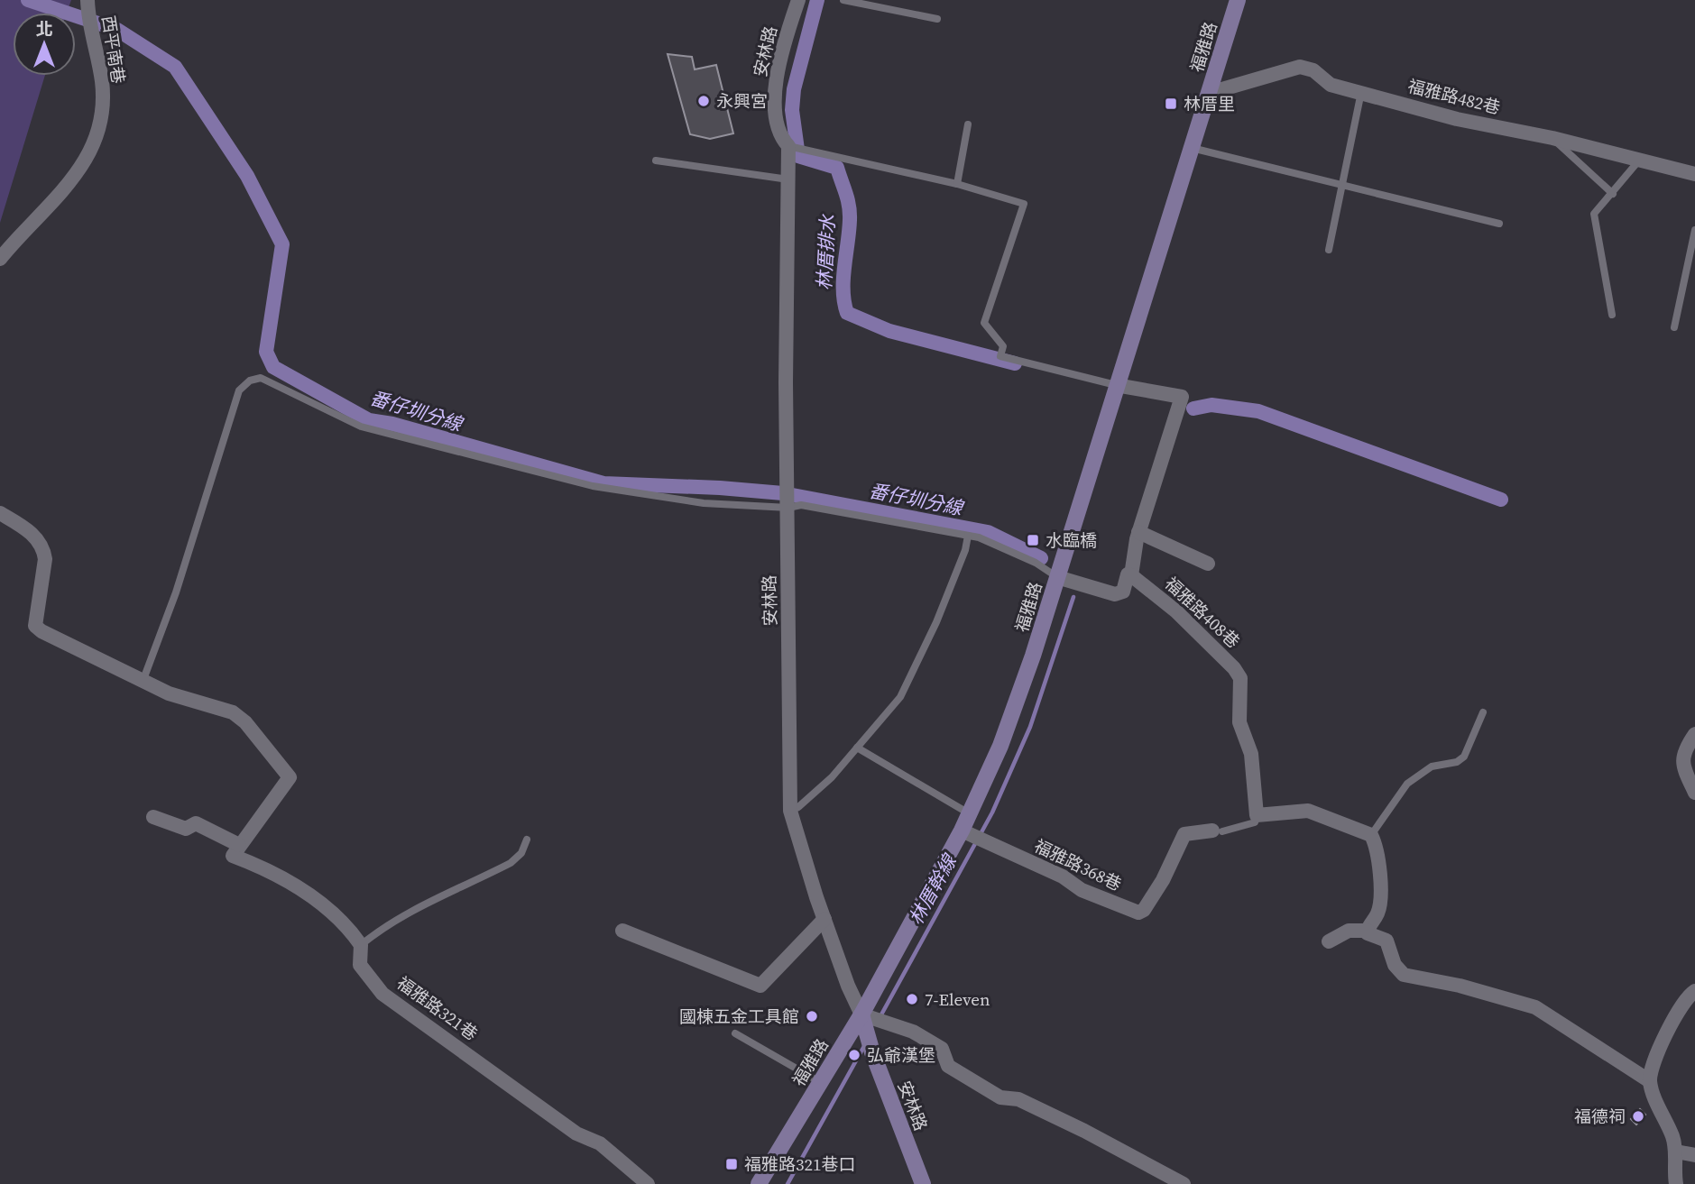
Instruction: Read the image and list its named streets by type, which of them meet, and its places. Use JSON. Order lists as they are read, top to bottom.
{
  "streets": {
    "main road": ["福雅路", "安林路"],
    "street": [
      "西平南巷",
      "福雅路482巷",
      "福雅路408巷",
      "福雅路368巷",
      "福雅路321巷"
    ]
  },
  "crossings": [
    ["福雅路", "安林路"],
    ["福雅路", "福雅路482巷"],
    ["福雅路", "福雅路368巷"]
  ],
  "water": ["林厝排水", "番仔圳分線", "林厝幹線"],
  "places": {
    "other": [
      "永興宮",
      "7-Eleven",
      "國棟五金工具館",
      "弘爺漢堡",
      "福德祠"
    ],
    "transit": ["林厝里", "水臨橋", "福雅路321巷口"]
  },
  "north": "top"
}
